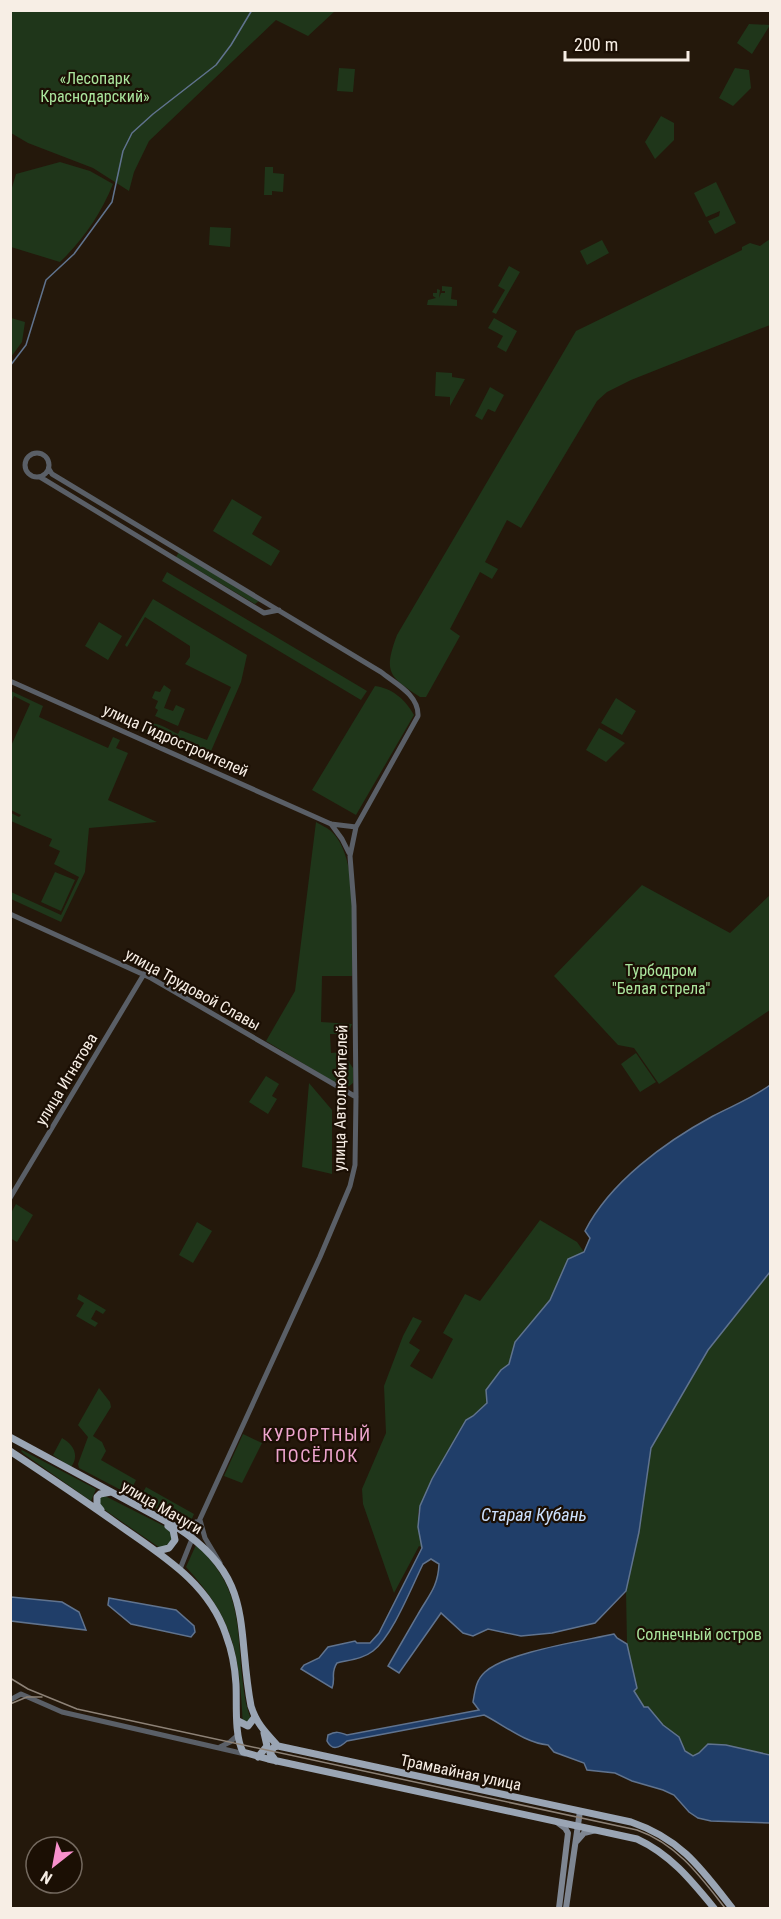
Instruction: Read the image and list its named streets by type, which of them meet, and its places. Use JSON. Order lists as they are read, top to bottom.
{
  "streets": {
    "main road": ["улица Мачуги", "Трамвайная улица"],
    "street": [
      "улица Гидростроителей",
      "улица Трудовой Славы",
      "улица Игнатова",
      "улица Автолюбителей"
    ]
  },
  "crossings": [
    ["улица Гидростроителей", "улица Автолюбителей"],
    ["улица Трудовой Славы", "улица Игнатова"],
    ["улица Трудовой Славы", "улица Автолюбителей"],
    ["улица Автолюбителей", "улица Мачуги"],
    ["улица Мачуги", "Трамвайная улица"]
  ],
  "districts": ["КУРОРТНЫЙ ПОСЁЛОК"],
  "water": ["Старая Кубань"],
  "parks": ["«Лесопарк Краснодарский»", "Турбодром \"Белая стрела\"", "Солнечный остров"],
  "scale_bar": "200 m",
  "north": "bottom left"
}
